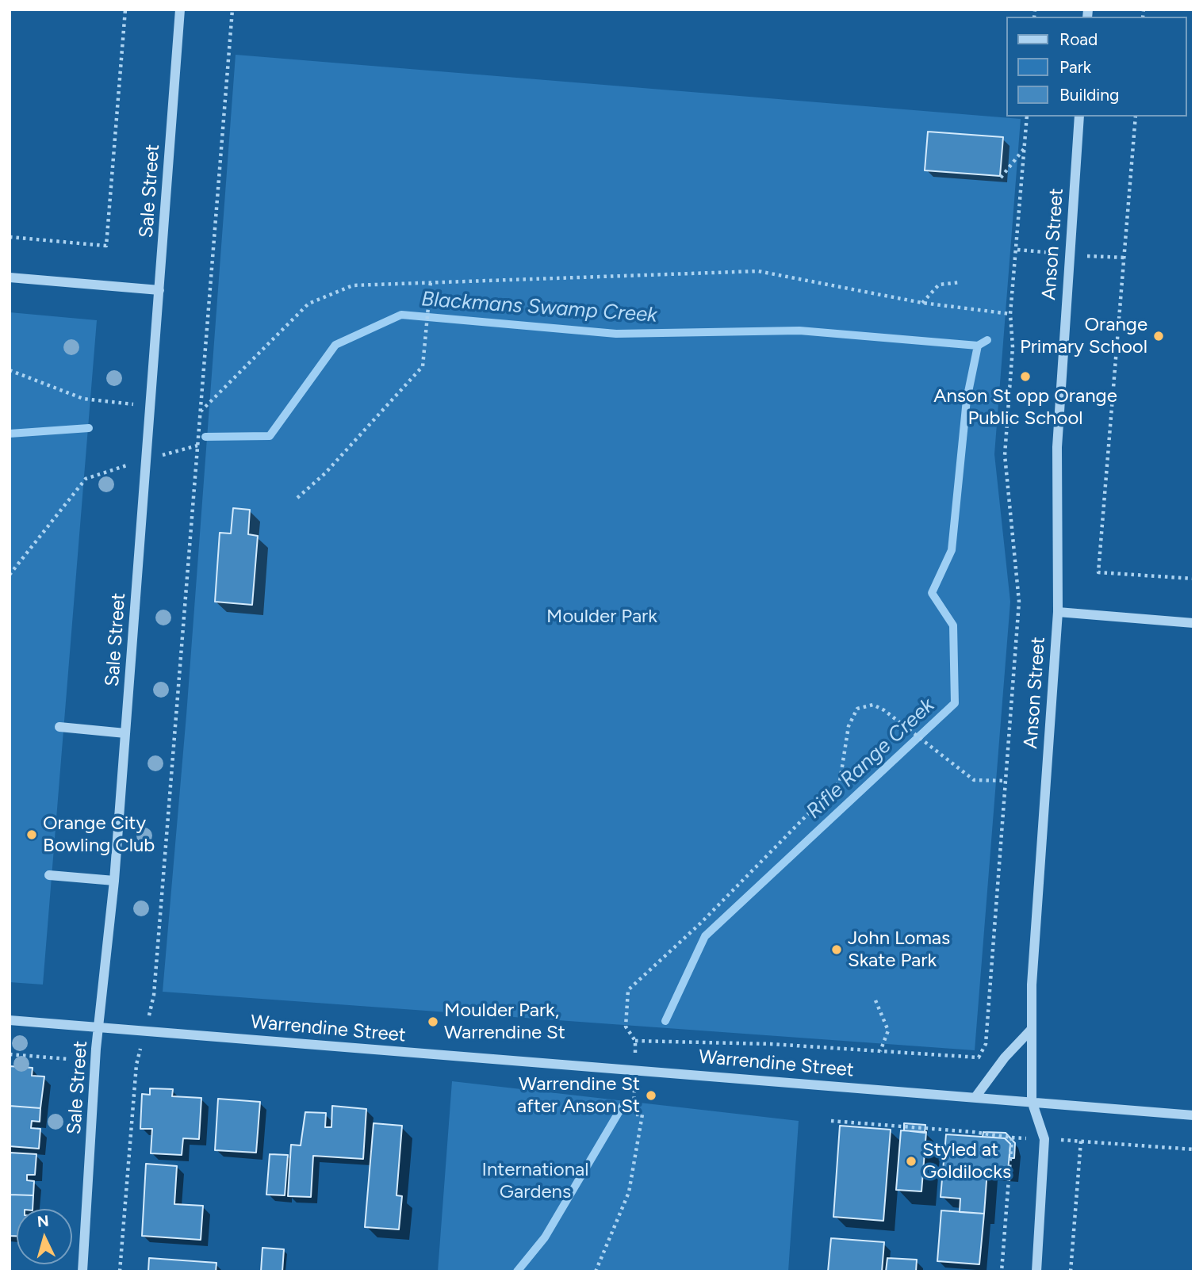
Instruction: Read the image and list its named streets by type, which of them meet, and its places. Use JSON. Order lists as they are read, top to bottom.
{
  "streets": {
    "street": ["Sale Street", "Anson Street", "Warrendine Street"]
  },
  "crossings": [
    ["Sale Street", "Warrendine Street"],
    ["Anson Street", "Warrendine Street"]
  ],
  "water": ["Blackmans Swamp Creek", "Rifle Range Creek"],
  "parks": ["Moulder Park", "International Gardens"],
  "places": [
    "Orange Primary School",
    "Anson St opp Orange Public School",
    "Orange City Bowling Club",
    "John Lomas Skate Park",
    "Moulder Park, Warrendine St",
    "Warrendine St after Anson St",
    "Styled at Goldilocks"
  ],
  "legend": ["Road", "Park", "Building"],
  "north": "top"
}
